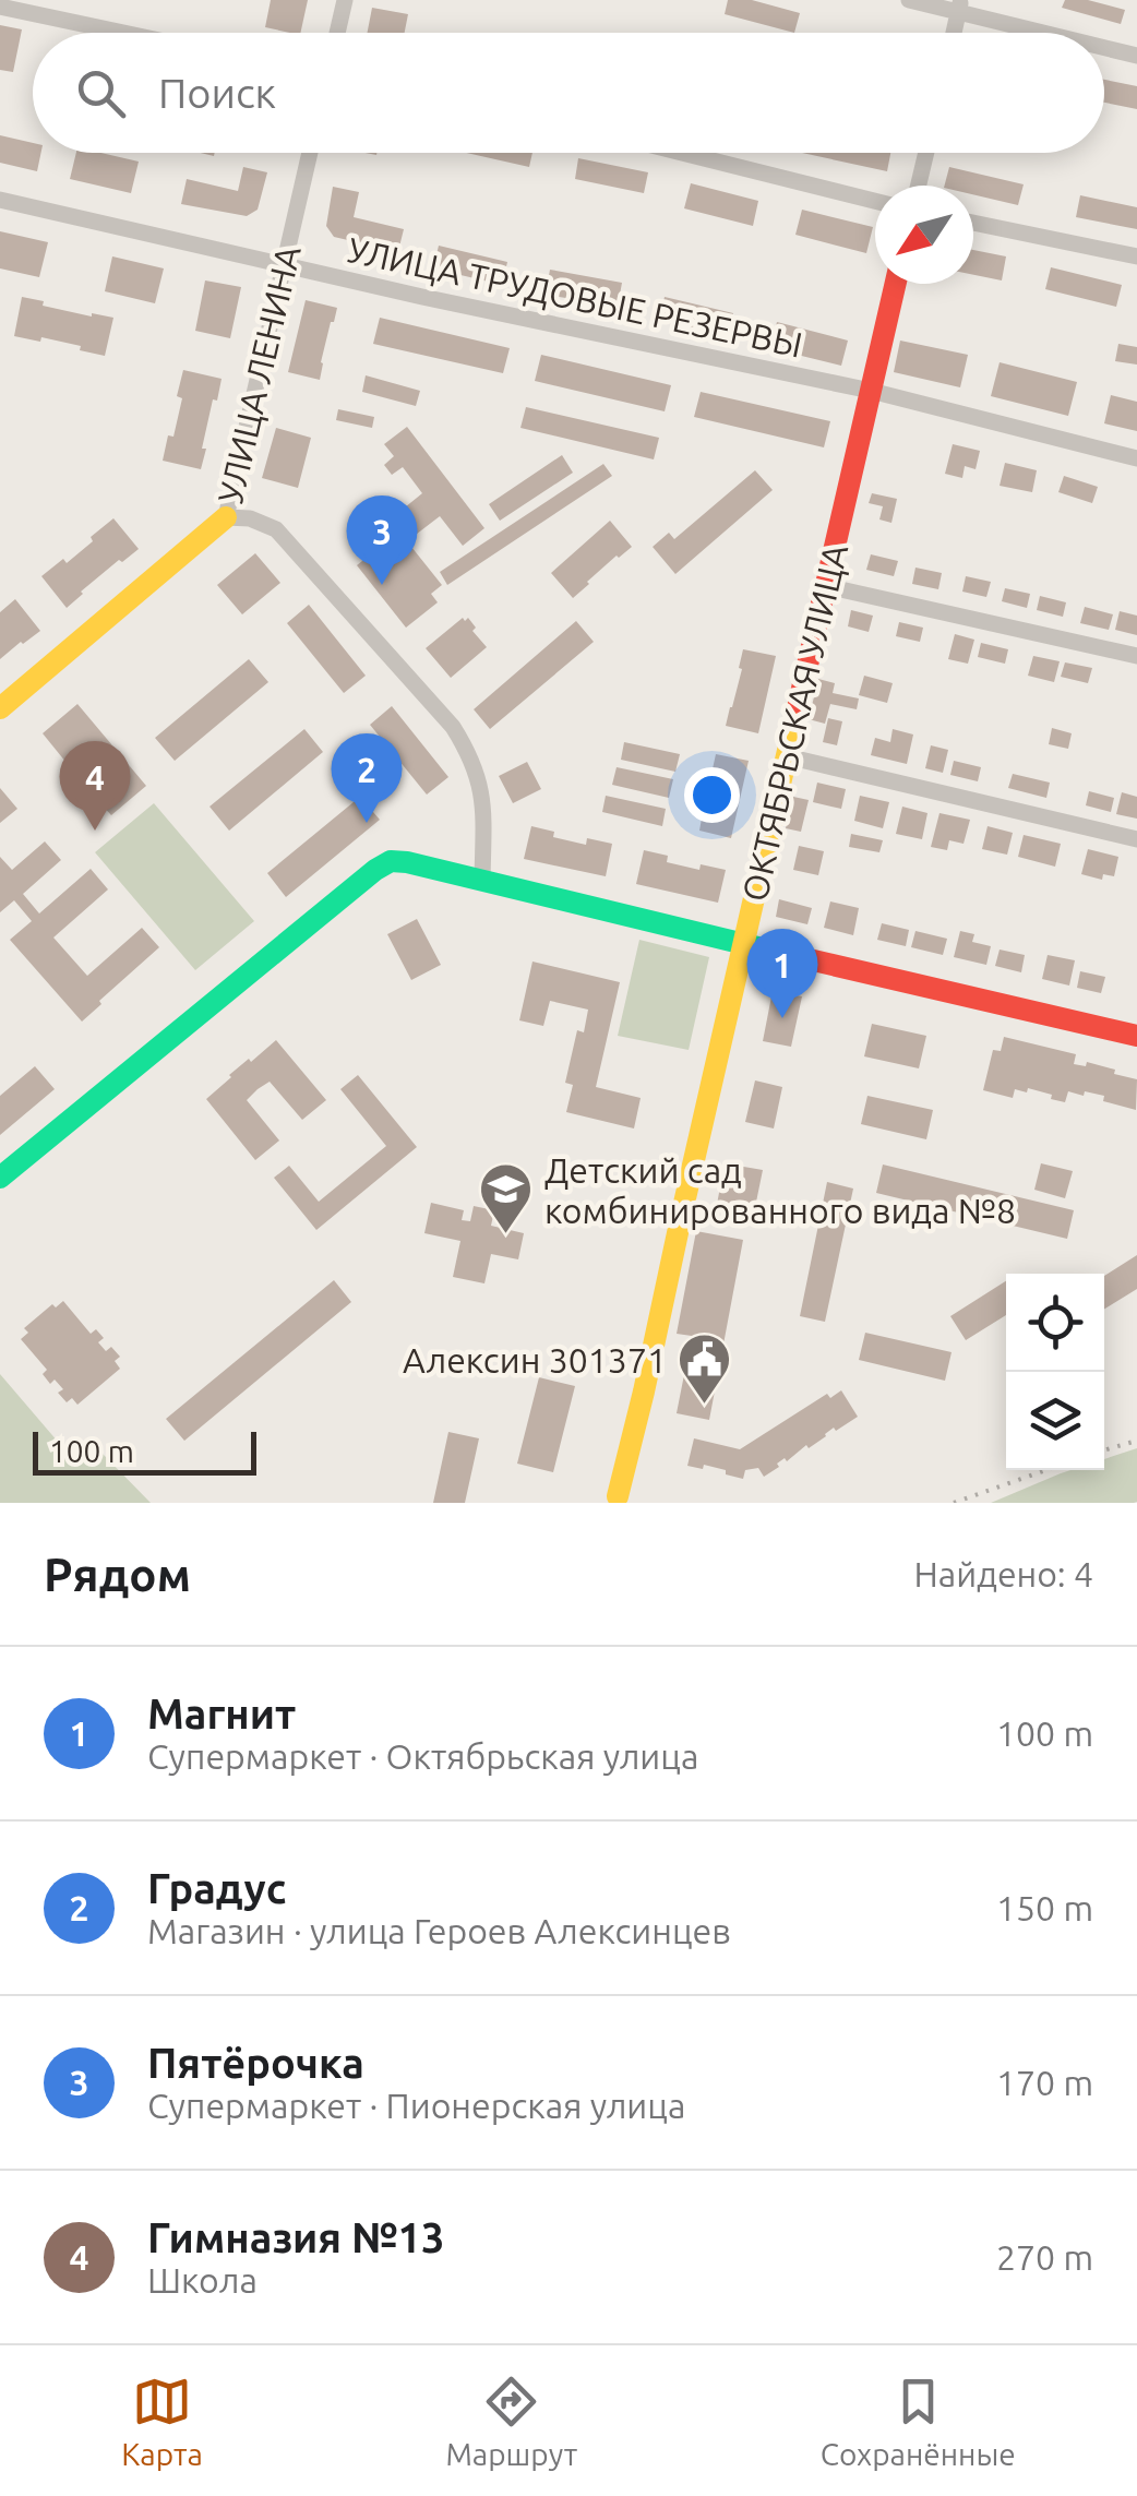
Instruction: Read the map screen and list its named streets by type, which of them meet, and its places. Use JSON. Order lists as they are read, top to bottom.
{
  "streets": {
    "street": ["УЛИЦА ТРУДОВЫЕ РЕЗЕРВЫ", "УЛИЦА ЛЕНИНА", "ОКТЯБРЬСКАЯ УЛИЦА"]
  },
  "crossings": [
    ["УЛИЦА ТРУДОВЫЕ РЕЗЕРВЫ", "УЛИЦА ЛЕНИНА"],
    ["УЛИЦА ТРУДОВЫЕ РЕЗЕРВЫ", "ОКТЯБРЬСКАЯ УЛИЦА"]
  ],
  "places": {
    "school or university": ["Детский сад комбинированного вида №8"],
    "public building": ["Алексин 301371"]
  },
  "scale_bar": "100 m",
  "north": "bottom left",
  "page": {
    "search": "Поиск",
    "pins": [
      "3",
      "2",
      "4",
      "1"
    ],
    "scale": "100 m",
    "heading": ["Рядом", "Найдено: 4"],
    "list": [
      {
        "mark": "1",
        "name": "Магнит",
        "note": "Супермаркет · Октябрьская улица",
        "value": "100 m"
      },
      {
        "mark": "2",
        "name": "Градус",
        "note": "Магазин · улица Героев Алексинцев",
        "value": "150 m"
      },
      {
        "mark": "3",
        "name": "Пятёрочка",
        "note": "Супермаркет · Пионерская улица",
        "value": "170 m"
      },
      {
        "mark": "4",
        "name": "Гимназия №13",
        "note": "Школа",
        "value": "270 m"
      }
    ],
    "nav": ["Карта", "Маршрут", "Сохранённые"]
  }
}
